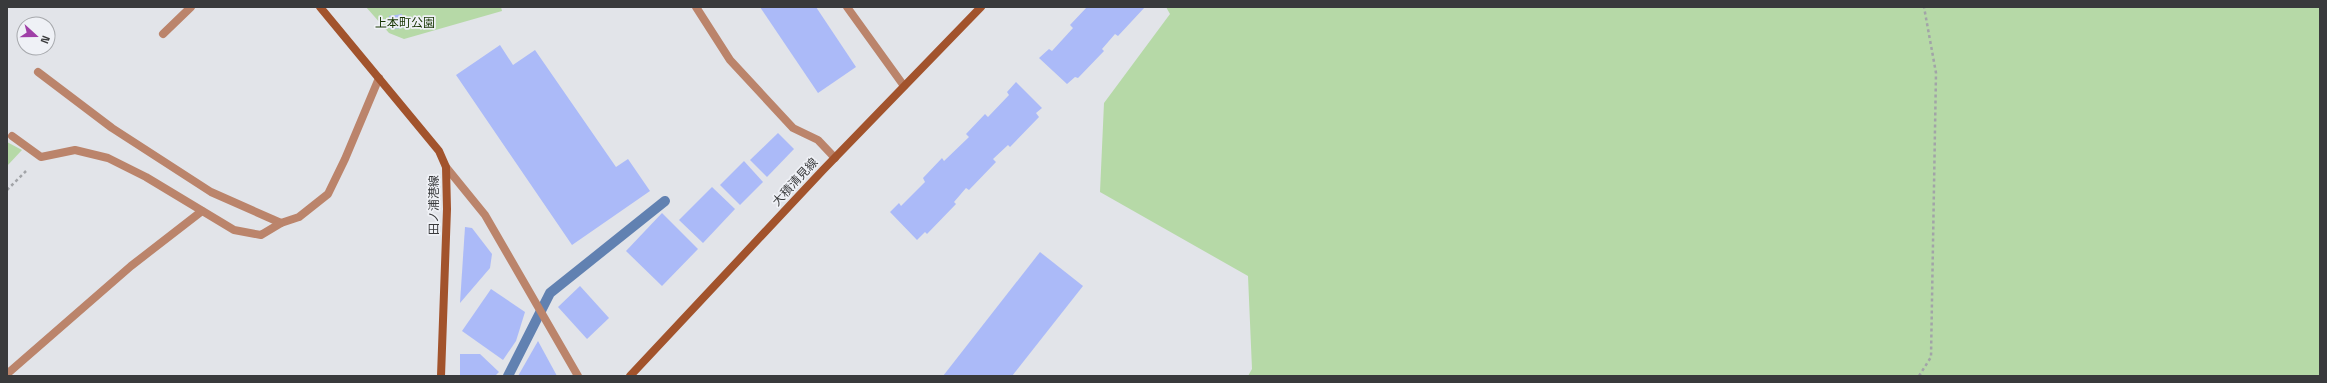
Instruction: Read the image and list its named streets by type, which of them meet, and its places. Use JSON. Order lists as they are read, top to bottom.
{
  "streets": {
    "main road": ["大積清見線", "田ノ浦港線"]
  },
  "parks": ["上本町公園"],
  "north": "right"
}
